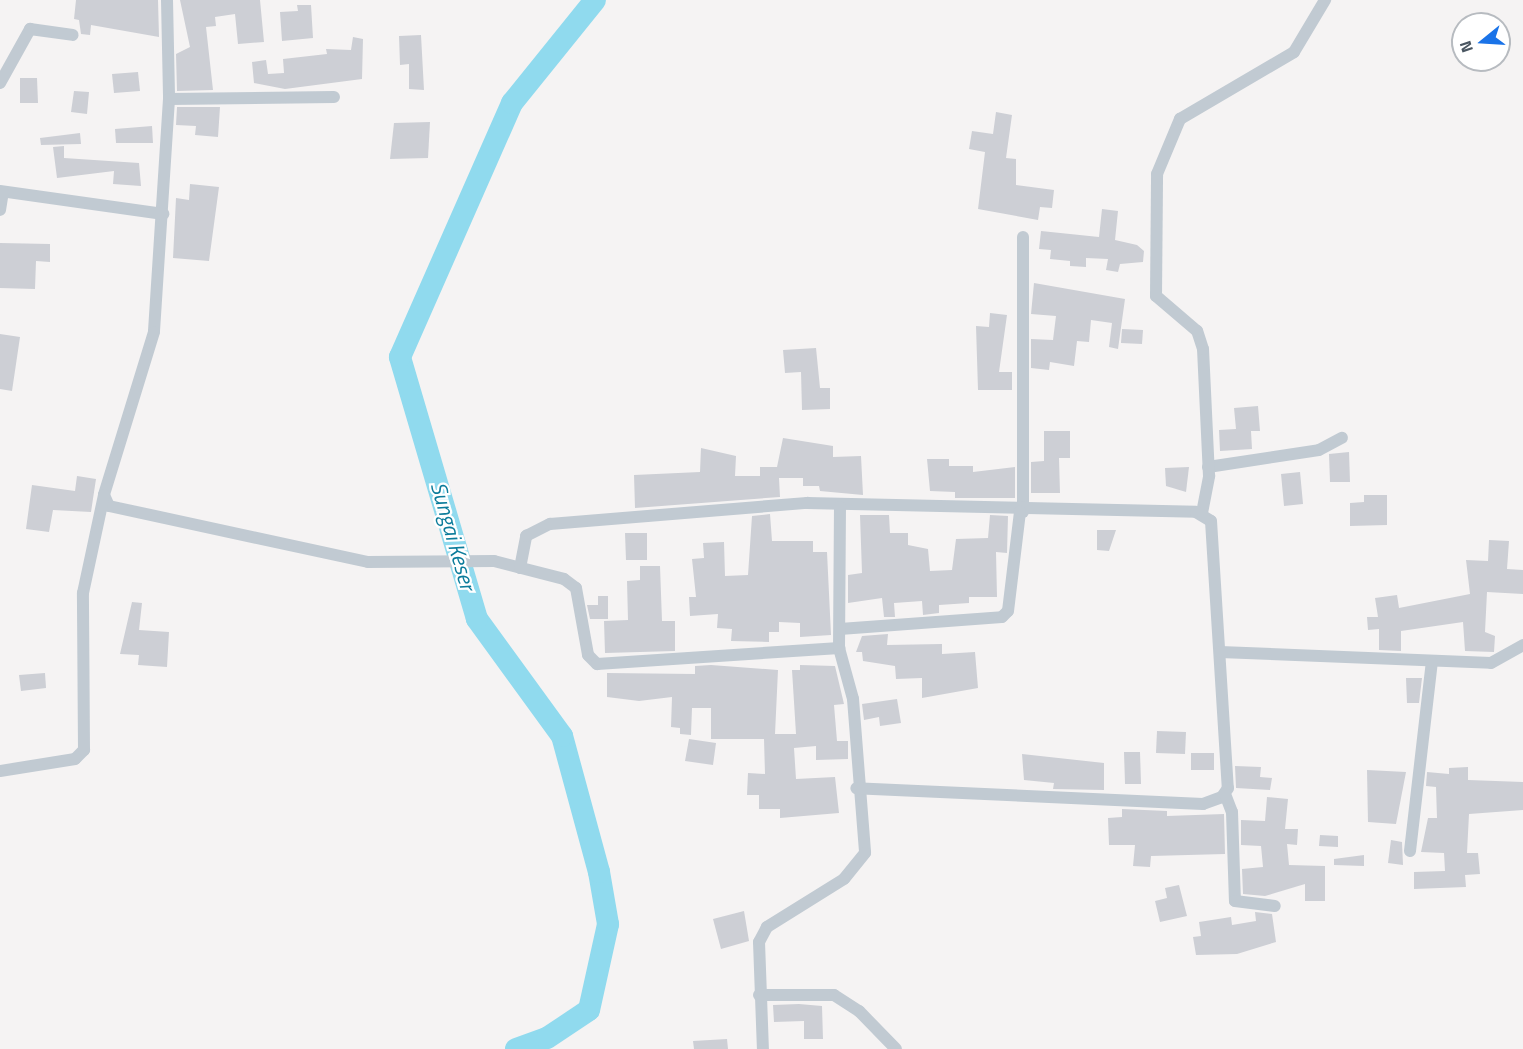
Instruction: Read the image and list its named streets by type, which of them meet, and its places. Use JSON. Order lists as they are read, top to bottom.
{
  "water": ["Sungai Keser"],
  "north": "left"
}
